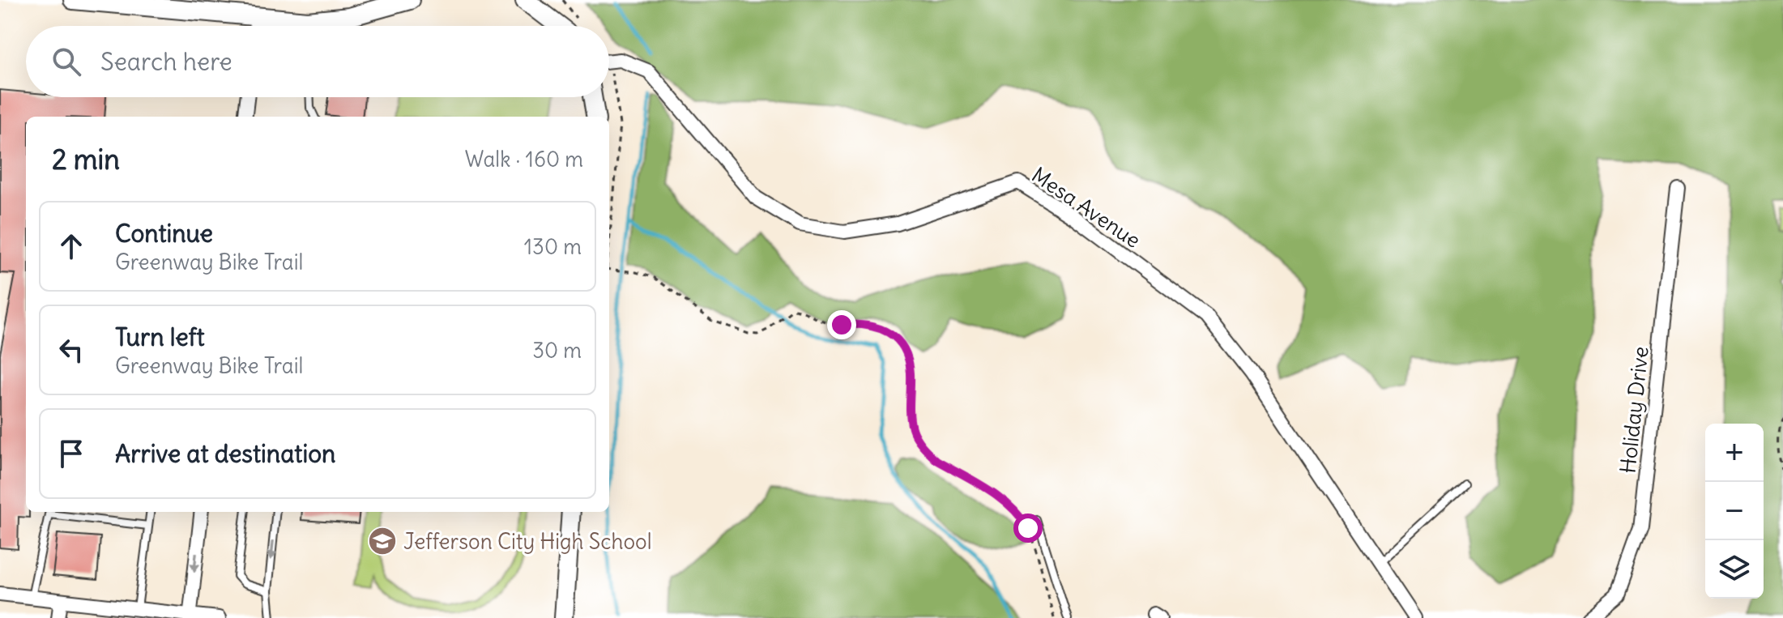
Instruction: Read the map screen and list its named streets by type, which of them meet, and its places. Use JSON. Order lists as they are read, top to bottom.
{
  "streets": {
    "street": ["Mesa Avenue", "Holiday Drive"]
  },
  "places": {
    "school or university": ["Jefferson City High School"]
  },
  "page": {
    "search": "Search here",
    "heading": ["2 min", "Walk · 160 m"],
    "list": [
      ["Continue", "Greenway Bike Trail", "130 m"],
      ["Turn left", "Greenway Bike Trail", "30 m"],
      "Arrive at destination"
    ],
    "map_buttons": ["+", "−"]
  }
}
